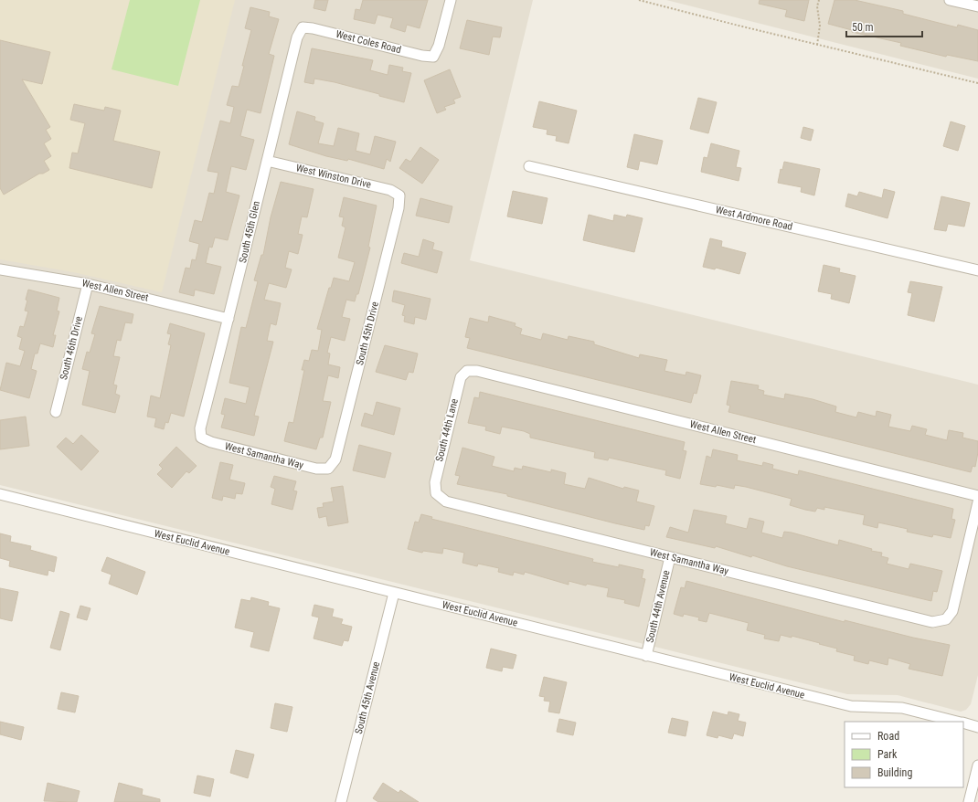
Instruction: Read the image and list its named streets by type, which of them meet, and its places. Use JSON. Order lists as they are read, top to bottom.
{
  "streets": {
    "street": [
      "West Coles Road",
      "West Winston Drive",
      "West Ardmore Road",
      "South 45th Glen",
      "West Allen Street",
      "South 45th Drive",
      "South 46th Drive",
      "South 44th Lane",
      "West Samantha Way",
      "West Euclid Avenue",
      "South 44th Avenue",
      "South 45th Avenue"
    ]
  },
  "crossings": [
    ["West Coles Road", "South 45th Glen"],
    ["West Winston Drive", "South 45th Glen"],
    ["West Winston Drive", "South 45th Drive"],
    ["South 45th Glen", "West Allen Street"],
    ["South 45th Glen", "West Samantha Way"],
    ["West Allen Street", "South 46th Drive"],
    ["West Allen Street", "South 44th Lane"],
    ["South 45th Drive", "West Samantha Way"],
    ["South 44th Lane", "West Samantha Way"],
    ["West Samantha Way", "South 44th Avenue"],
    ["West Euclid Avenue", "South 44th Avenue"],
    ["West Euclid Avenue", "South 45th Avenue"]
  ],
  "legend": ["Road", "Park", "Building"],
  "scale_bar": "50 m"
}
